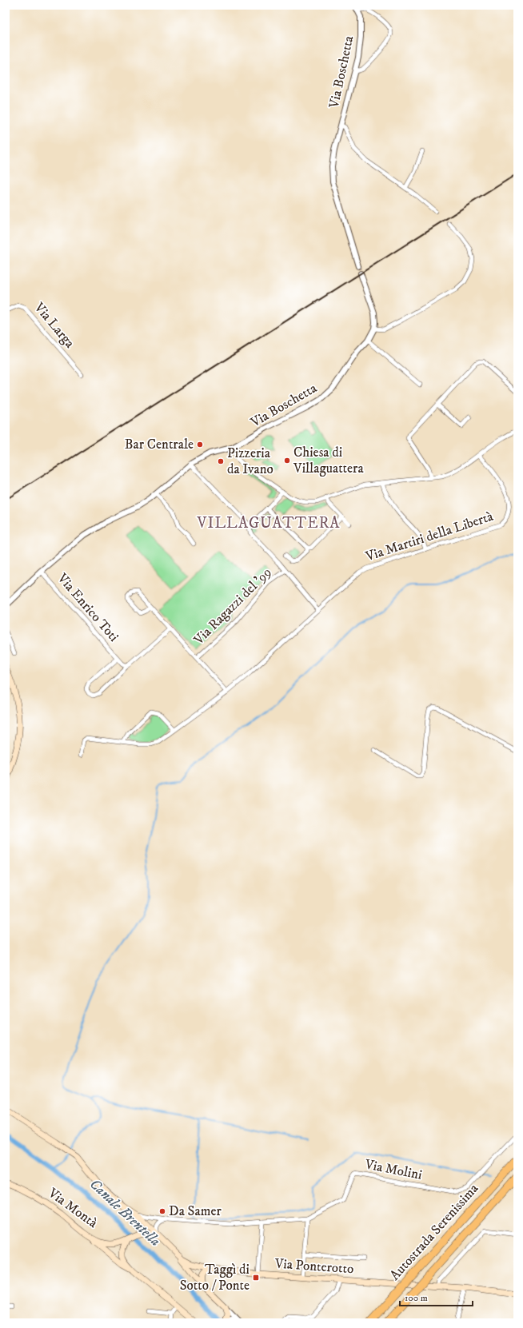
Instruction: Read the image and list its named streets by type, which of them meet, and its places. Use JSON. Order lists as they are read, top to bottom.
{
  "streets": {
    "highway": ["Autostrada Serenissima"],
    "main road": ["Via Montà", "Via Ponterotto"],
    "street": [
      "Via Boschetta",
      "Via Larga",
      "Via Martiri della Libertà",
      "Via Ragazzi del '99",
      "Via Enrico Toti",
      "Via Molini"
    ]
  },
  "crossings": [
    ["Via Boschetta", "Via Enrico Toti"],
    ["Via Molini", "Via Ponterotto"]
  ],
  "districts": ["VILLAGUATTERA"],
  "water": ["Canale Brentella"],
  "places": {
    "other": [
      "Bar Centrale",
      "Chiesa di Villaguattera",
      "Pizzeria da Ivano",
      "Da Samer"
    ],
    "transit": ["Taggì di Sotto / Ponte"]
  },
  "scale_bar": "100 m"
}
